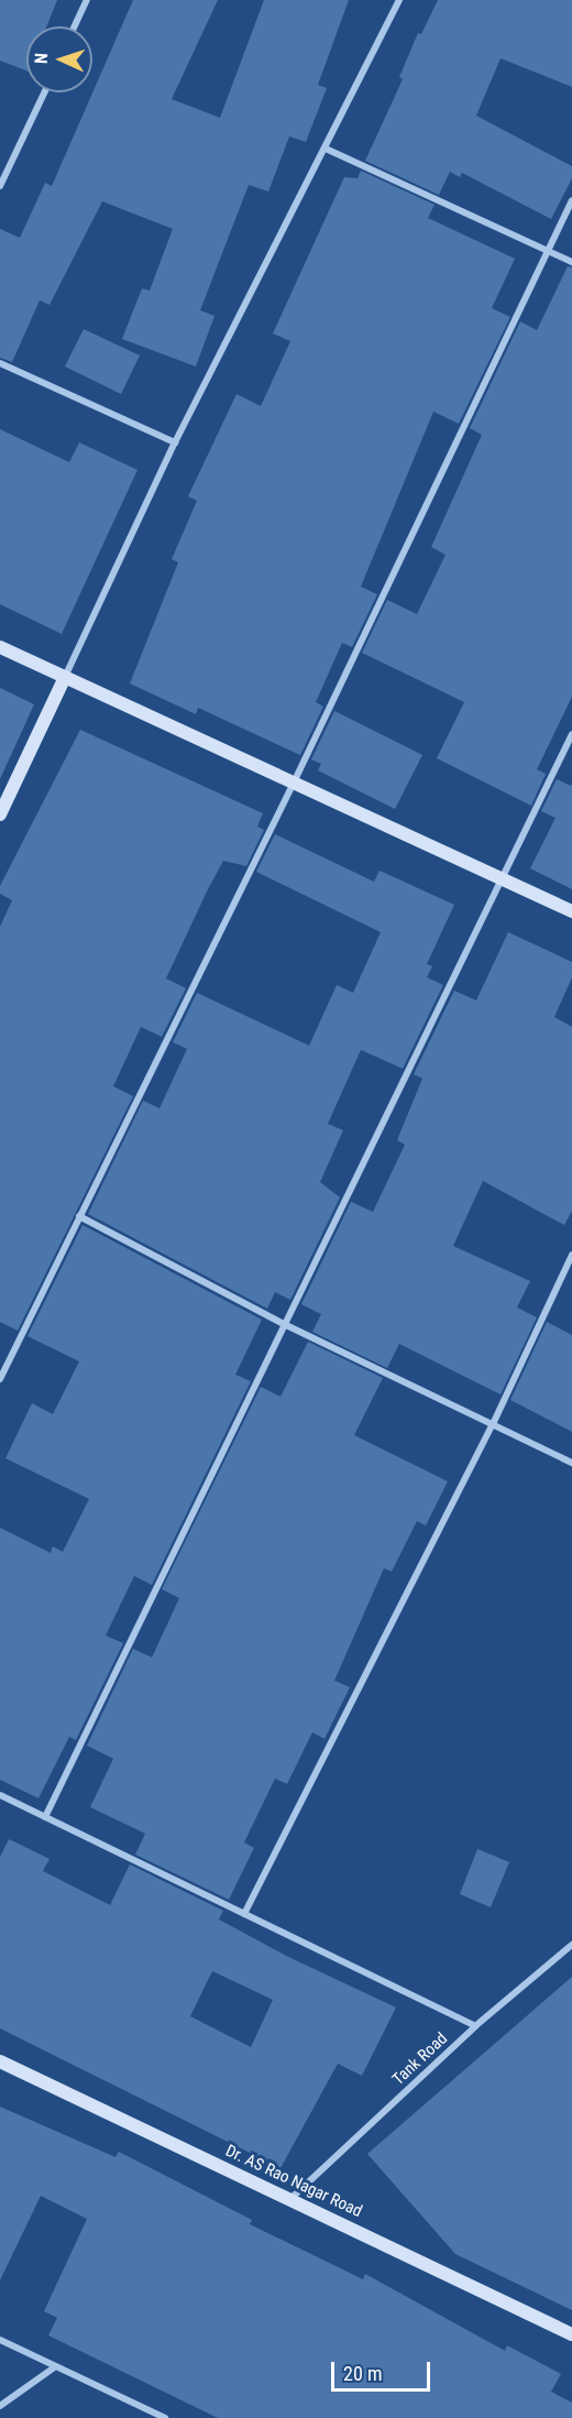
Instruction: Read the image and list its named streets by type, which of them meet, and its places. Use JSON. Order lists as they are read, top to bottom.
{
  "streets": {
    "street": ["Tank Road", "Dr. AS Rao Nagar Road"]
  },
  "crossings": [
    ["Tank Road", "Dr. AS Rao Nagar Road"]
  ],
  "scale_bar": "20 m",
  "north": "left"
}
